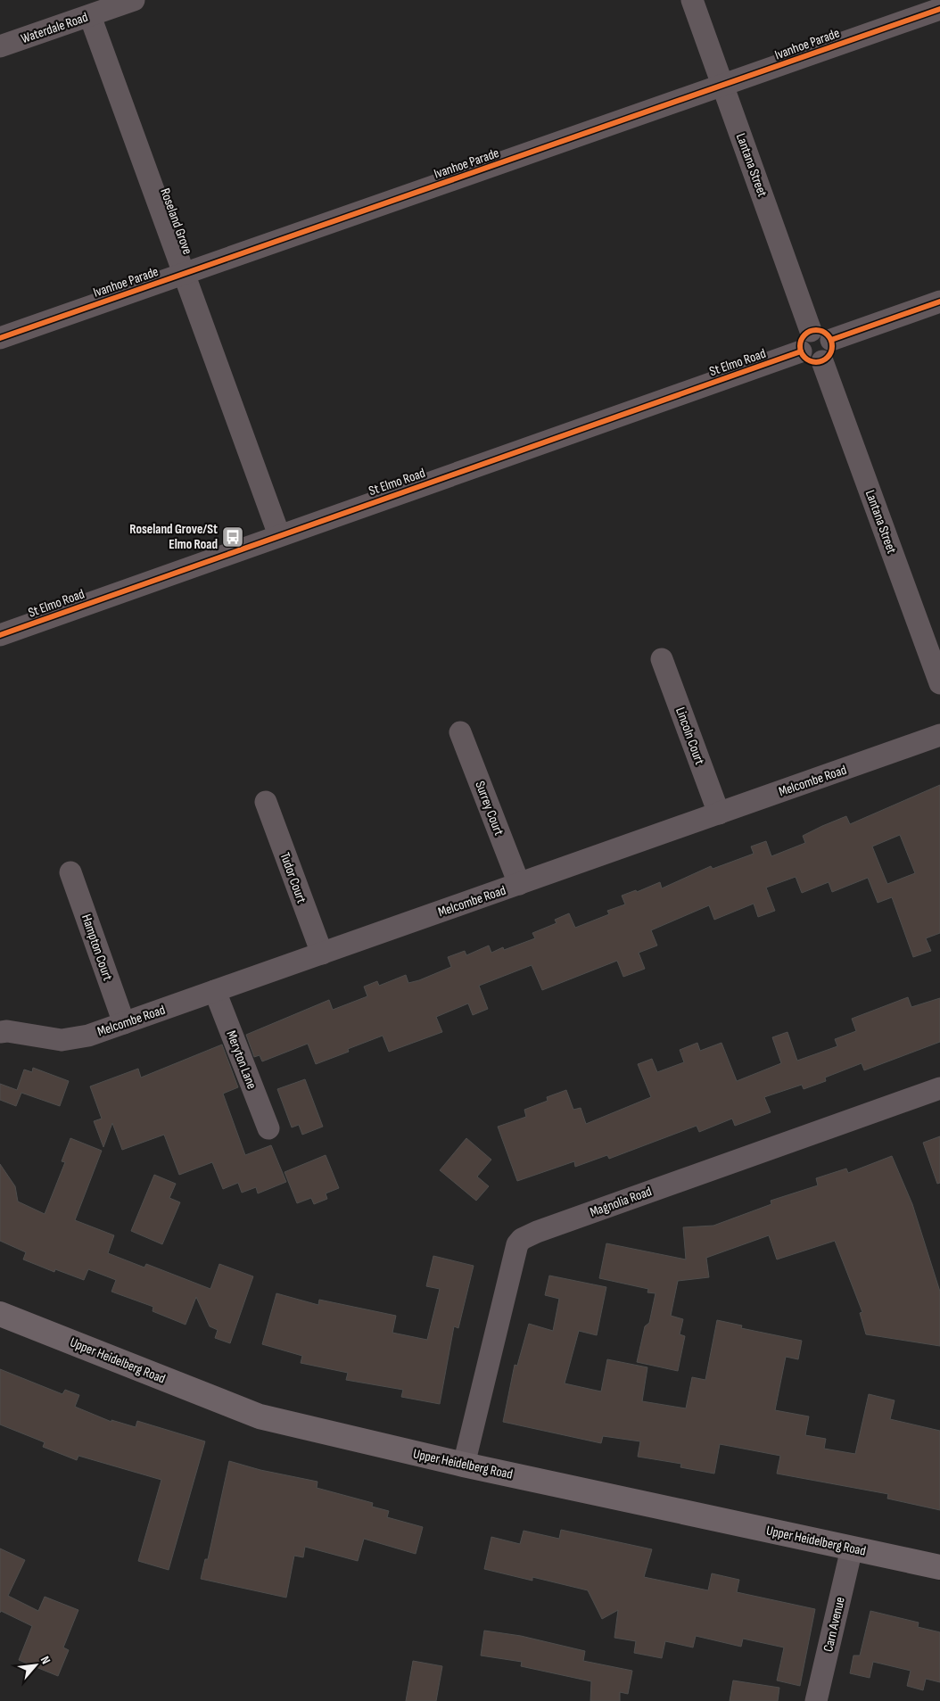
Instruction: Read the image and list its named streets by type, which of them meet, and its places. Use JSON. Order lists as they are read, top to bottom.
{
  "streets": {
    "main road": ["Upper Heidelberg Road"],
    "street": [
      "Waterdale Road",
      "Ivanhoe Parade",
      "Lantana Street",
      "Roseland Grove",
      "St Elmo Road",
      "Lincoln Court",
      "Melcombe Road",
      "Surrey Court",
      "Tudor Court",
      "Hampton Court",
      "Meryton Lane",
      "Magnolia Road",
      "Carn Avenue"
    ]
  },
  "crossings": [
    ["Waterdale Road", "Roseland Grove"],
    ["Ivanhoe Parade", "Lantana Street"],
    ["Ivanhoe Parade", "Roseland Grove"],
    ["Lantana Street", "St Elmo Road"],
    ["Roseland Grove", "St Elmo Road"],
    ["Lincoln Court", "Melcombe Road"],
    ["Melcombe Road", "Surrey Court"],
    ["Melcombe Road", "Tudor Court"],
    ["Melcombe Road", "Hampton Court"],
    ["Melcombe Road", "Meryton Lane"],
    ["Magnolia Road", "Upper Heidelberg Road"],
    ["Upper Heidelberg Road", "Carn Avenue"]
  ],
  "places": {
    "bus stop": ["Roseland Grove/St Elmo Road"]
  },
  "north": "top right"
}
